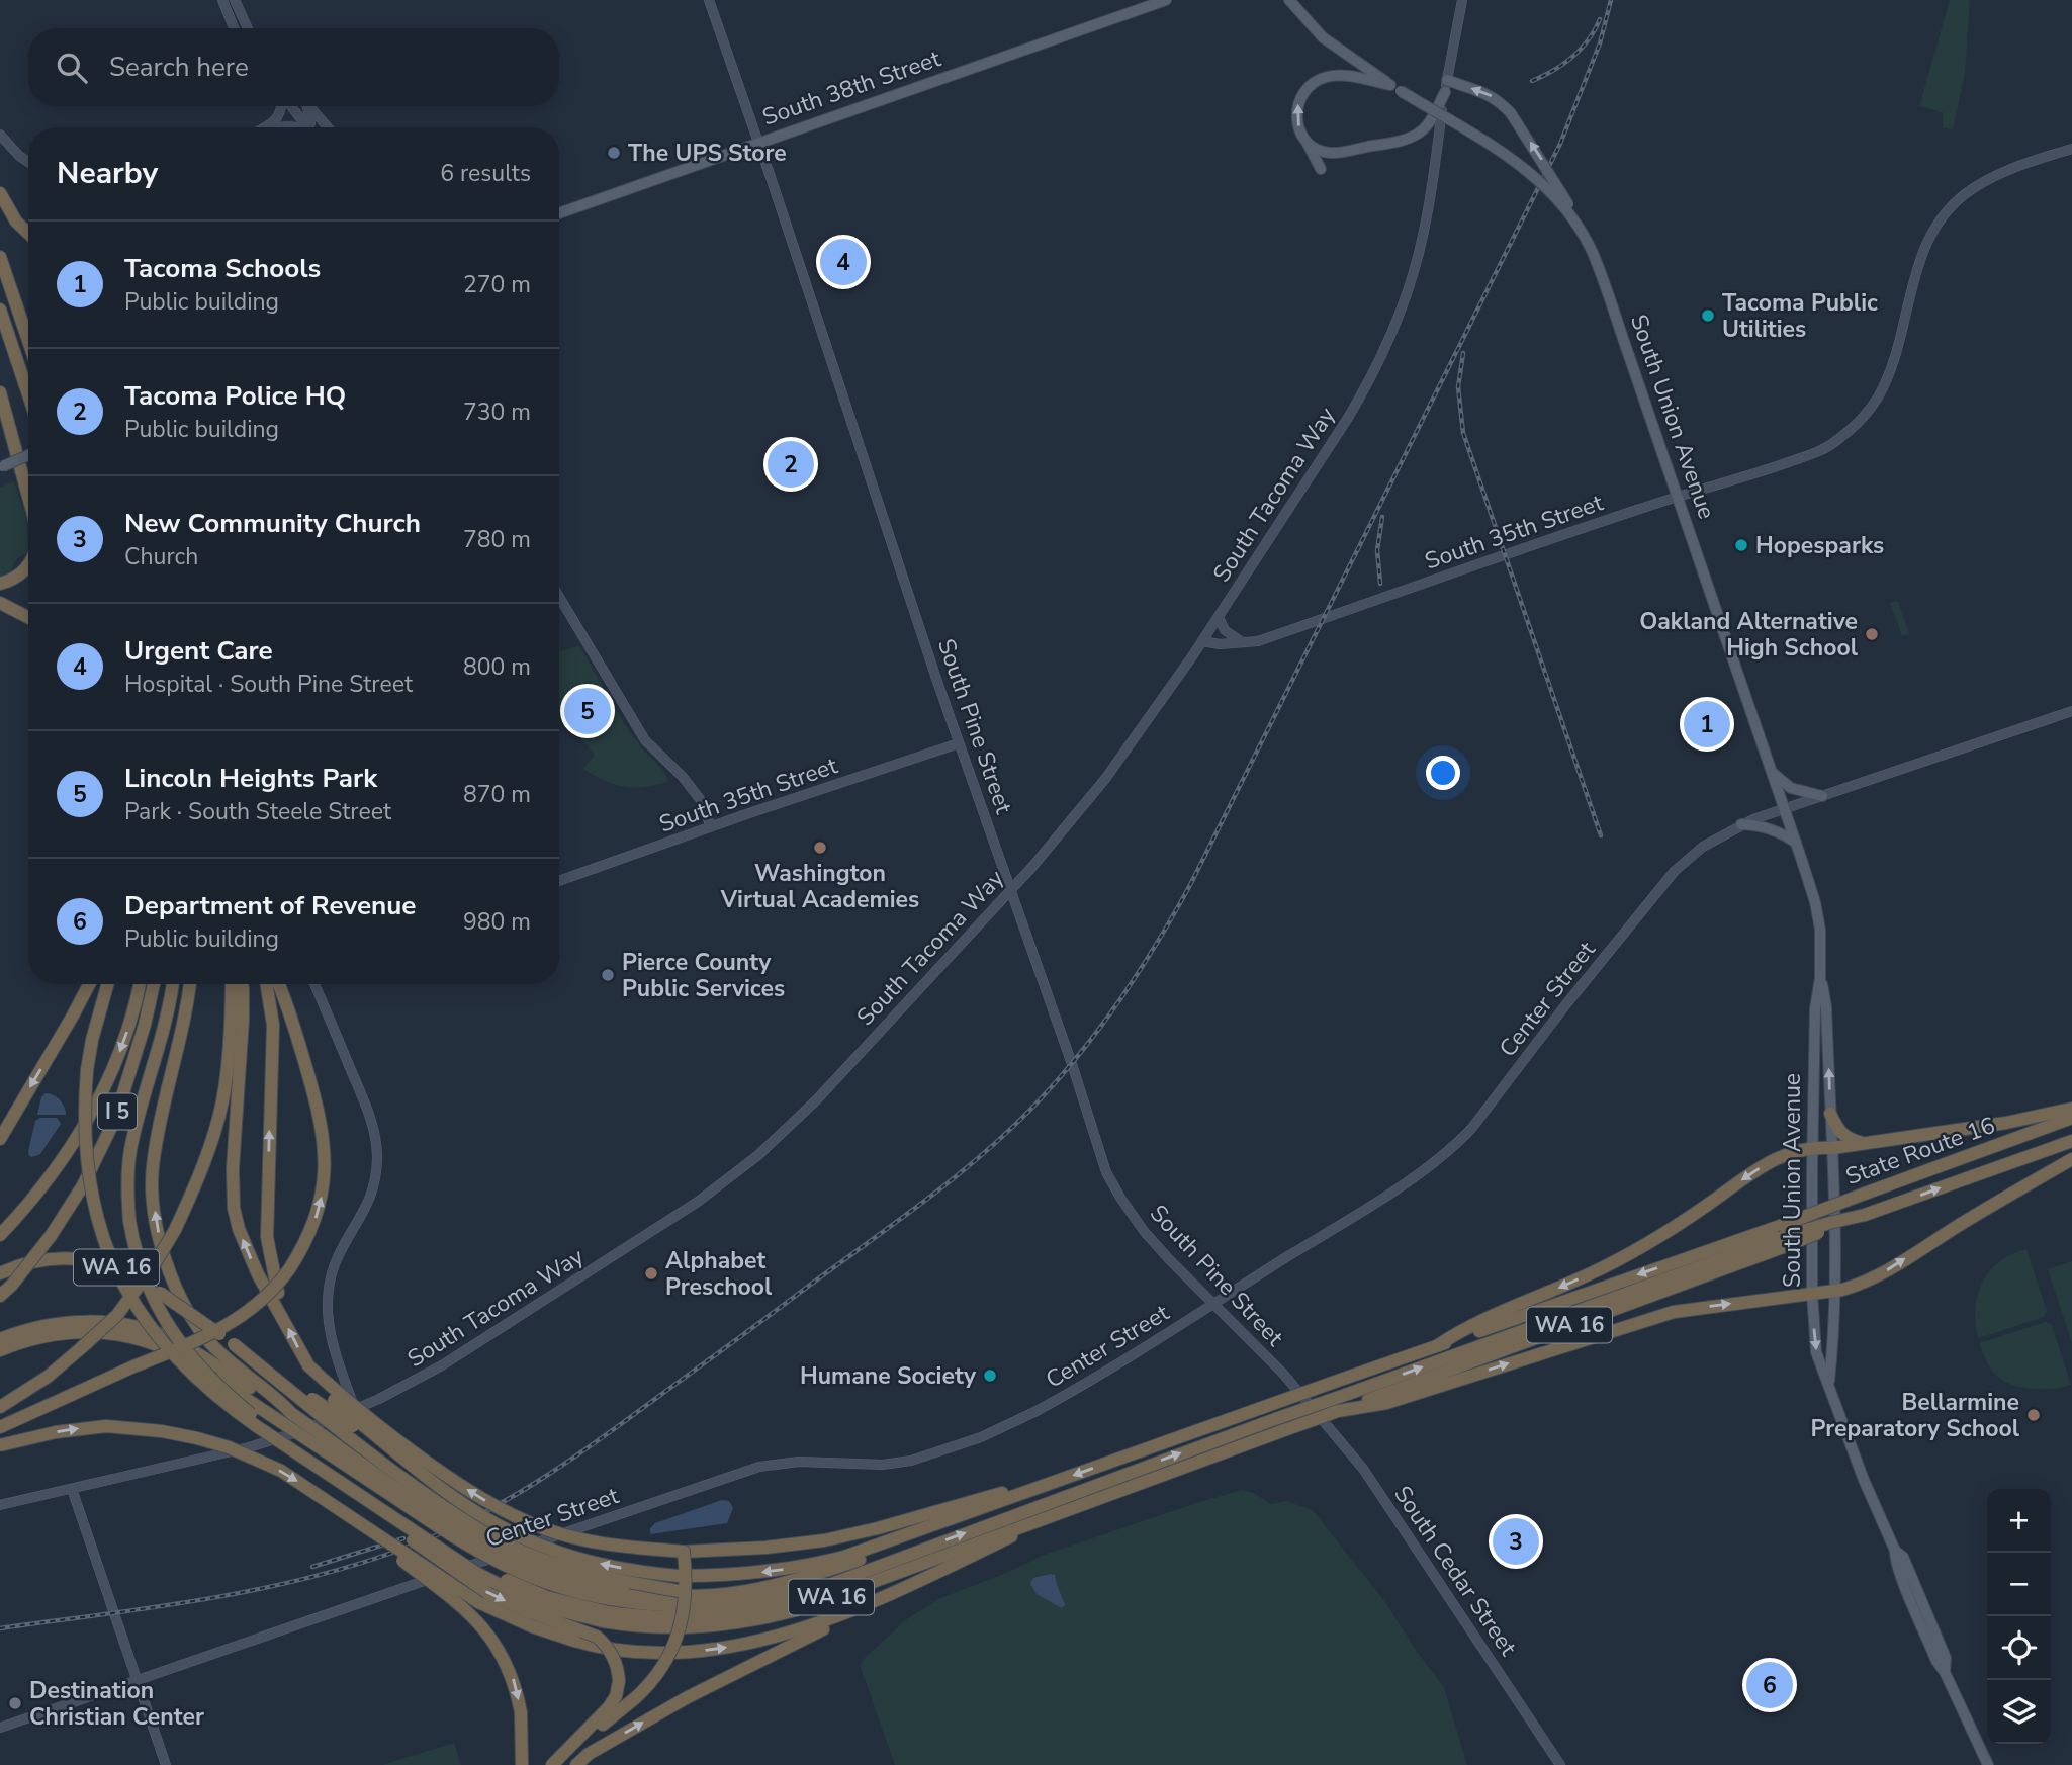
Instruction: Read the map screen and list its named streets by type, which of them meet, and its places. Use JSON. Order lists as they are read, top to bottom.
{
  "streets": {
    "highway": ["I 5", "State Route 16", "WA 16"],
    "main road": [
      "South 38th Street",
      "South Union Avenue",
      "South Tacoma Way",
      "South 35th Street",
      "South Pine Street",
      "Center Street",
      "South Cedar Street"
    ]
  },
  "crossings": [
    ["South 38th Street", "South Pine Street"],
    ["South Union Avenue", "South 35th Street"],
    ["South Union Avenue", "Center Street"],
    ["South Tacoma Way", "South 35th Street"],
    ["South Tacoma Way", "South Pine Street"],
    ["South 35th Street", "South Pine Street"],
    ["South Pine Street", "Center Street"],
    ["South Pine Street", "South Cedar Street"],
    ["State Route 16", "WA 16"]
  ],
  "places": [
    "The UPS Store",
    "Tacoma Public Utilities",
    "Hopesparks",
    "Oakland Alternative High School",
    "Washington Virtual Academies",
    "Pierce County Public Services",
    "Alphabet Preschool",
    "Humane Society",
    "Bellarmine Preparatory School",
    "Destination Christian Center"
  ],
  "page": {
    "search": "Search here",
    "heading": ["Nearby", "6 results"],
    "list": [
      {
        "mark": "1",
        "name": "Tacoma Schools",
        "note": "Public building",
        "value": "270 m"
      },
      {
        "mark": "2",
        "name": "Tacoma Police HQ",
        "note": "Public building",
        "value": "730 m"
      },
      {
        "mark": "3",
        "name": "New Community Church",
        "note": "Church",
        "value": "780 m"
      },
      {
        "mark": "4",
        "name": "Urgent Care",
        "note": "Hospital · South Pine Street",
        "value": "800 m"
      },
      {
        "mark": "5",
        "name": "Lincoln Heights Park",
        "note": "Park · South Steele Street",
        "value": "870 m"
      },
      {
        "mark": "6",
        "name": "Department of Revenue",
        "note": "Public building",
        "value": "980 m"
      }
    ],
    "pins": [
      "4",
      "2",
      "5",
      "1",
      "3",
      "6"
    ],
    "map_buttons": ["+", "−"]
  }
}
